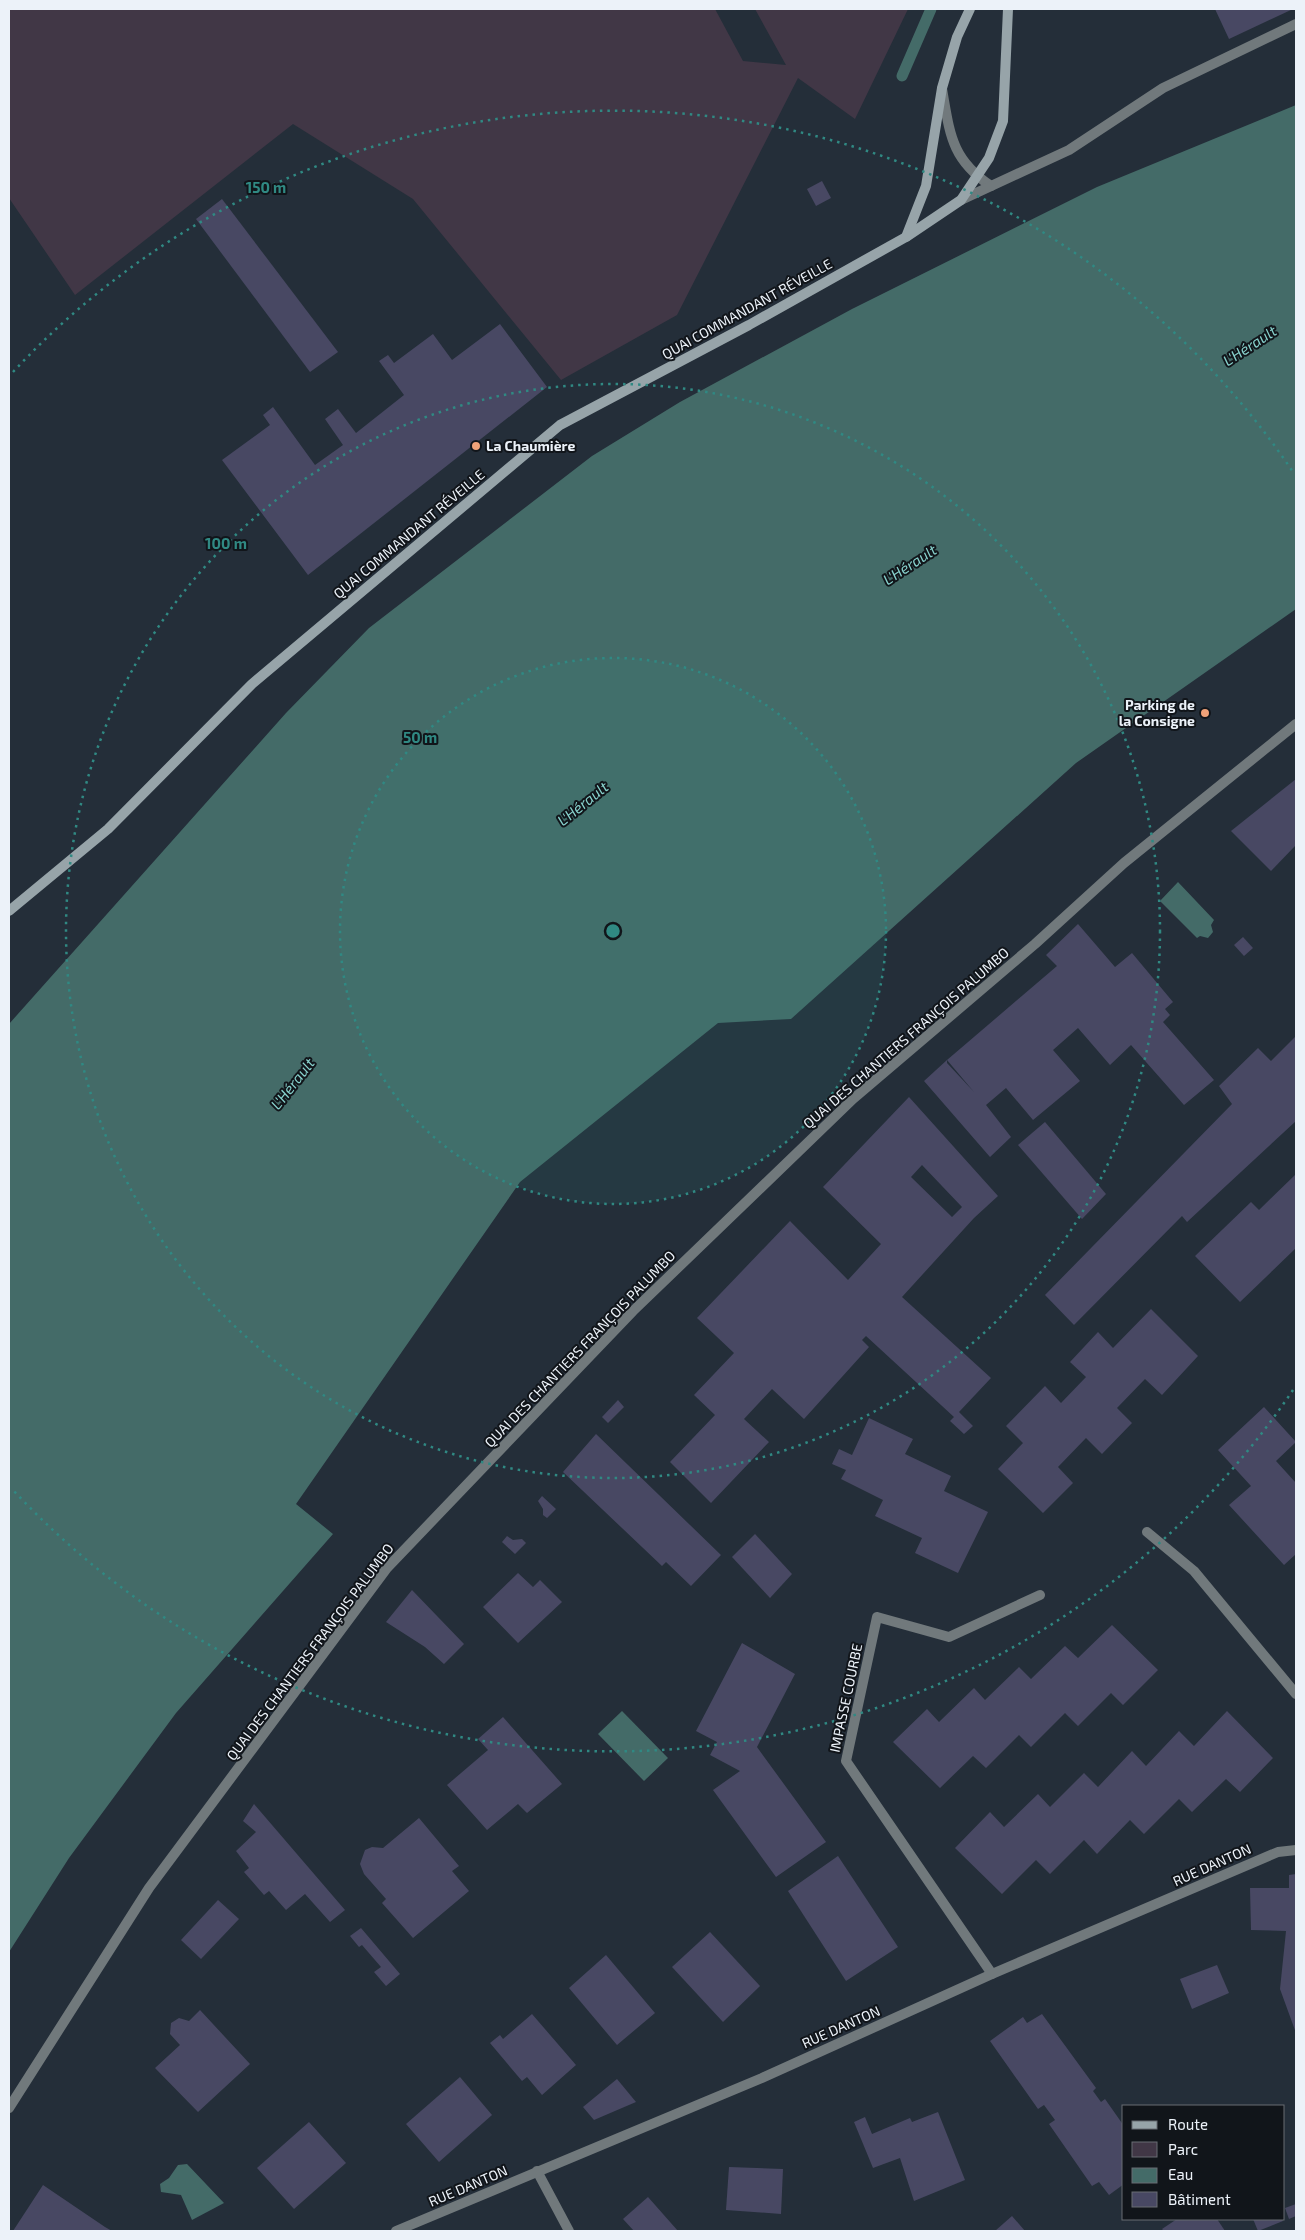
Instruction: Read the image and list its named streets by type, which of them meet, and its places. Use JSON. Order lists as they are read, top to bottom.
{
  "streets": {
    "main road": ["QUAI COMMANDANT RÉVEILLE"],
    "street": ["QUAI DES CHANTIERS FRANÇOIS PALUMBO", "IMPASSE COURBE", "RUE DANTON"]
  },
  "crossings": [
    ["IMPASSE COURBE", "RUE DANTON"]
  ],
  "water": ["L'Hérault"],
  "places": ["La Chaumière", "Parking de la Consigne"],
  "legend": [
    "Route",
    "Parc",
    "Eau",
    "Bâtiment"
  ],
  "rings": ["150 m", "100 m", "50 m"]
}
